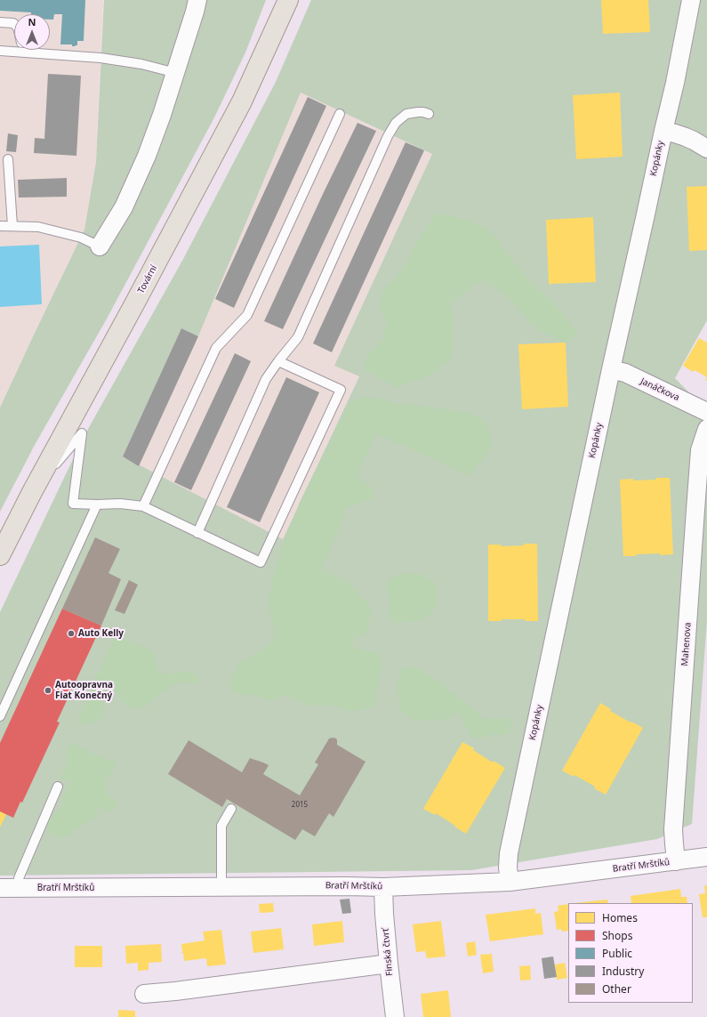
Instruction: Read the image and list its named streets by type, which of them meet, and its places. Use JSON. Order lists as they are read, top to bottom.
{
  "streets": {
    "main road": ["Tovární"],
    "street": [
      "Kopánky",
      "Janáčkova",
      "Mahenova",
      "Bratří Mrštíků",
      "Finská čtvrť"
    ]
  },
  "crossings": [
    ["Kopánky", "Janáčkova"],
    ["Kopánky", "Bratří Mrštíků"],
    ["Mahenova", "Bratří Mrštíků"],
    ["Bratří Mrštíků", "Finská čtvrť"]
  ],
  "places": ["Auto Kelly", "Autoopravna Fiat Konečný"],
  "house_numbers": ["2015"],
  "legend": [
    "Homes",
    "Shops",
    "Public",
    "Industry",
    "Other"
  ],
  "north": "top"
}
